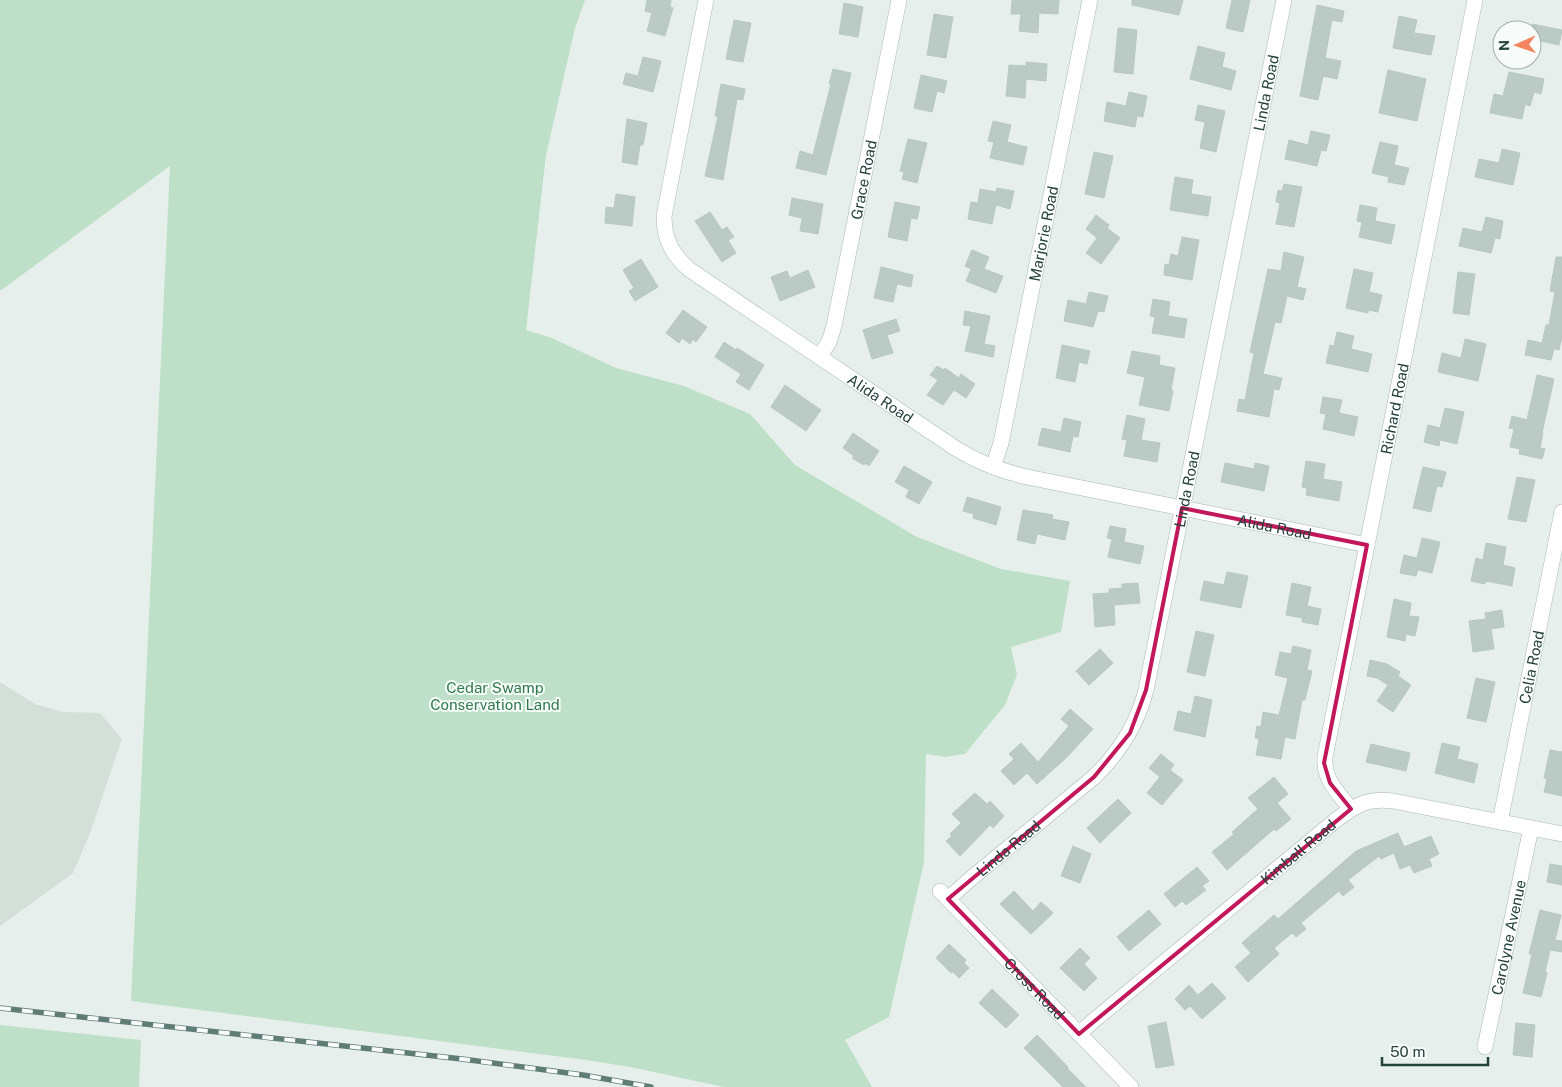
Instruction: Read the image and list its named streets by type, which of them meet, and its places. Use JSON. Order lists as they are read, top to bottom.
{
  "streets": {
    "street": [
      "Linda Road",
      "Grace Road",
      "Marjorie Road",
      "Alida Road",
      "Richard Road",
      "Celia Road",
      "Kimball Road",
      "Carolyne Avenue",
      "Cross Road"
    ]
  },
  "crossings": [
    ["Linda Road", "Alida Road"],
    ["Linda Road", "Cross Road"],
    ["Grace Road", "Alida Road"],
    ["Marjorie Road", "Alida Road"],
    ["Alida Road", "Richard Road"],
    ["Richard Road", "Kimball Road"],
    ["Celia Road", "Kimball Road"],
    ["Kimball Road", "Carolyne Avenue"],
    ["Kimball Road", "Cross Road"]
  ],
  "parks": ["Cedar Swamp Conservation Land"],
  "scale_bar": "50 m",
  "north": "left"
}
